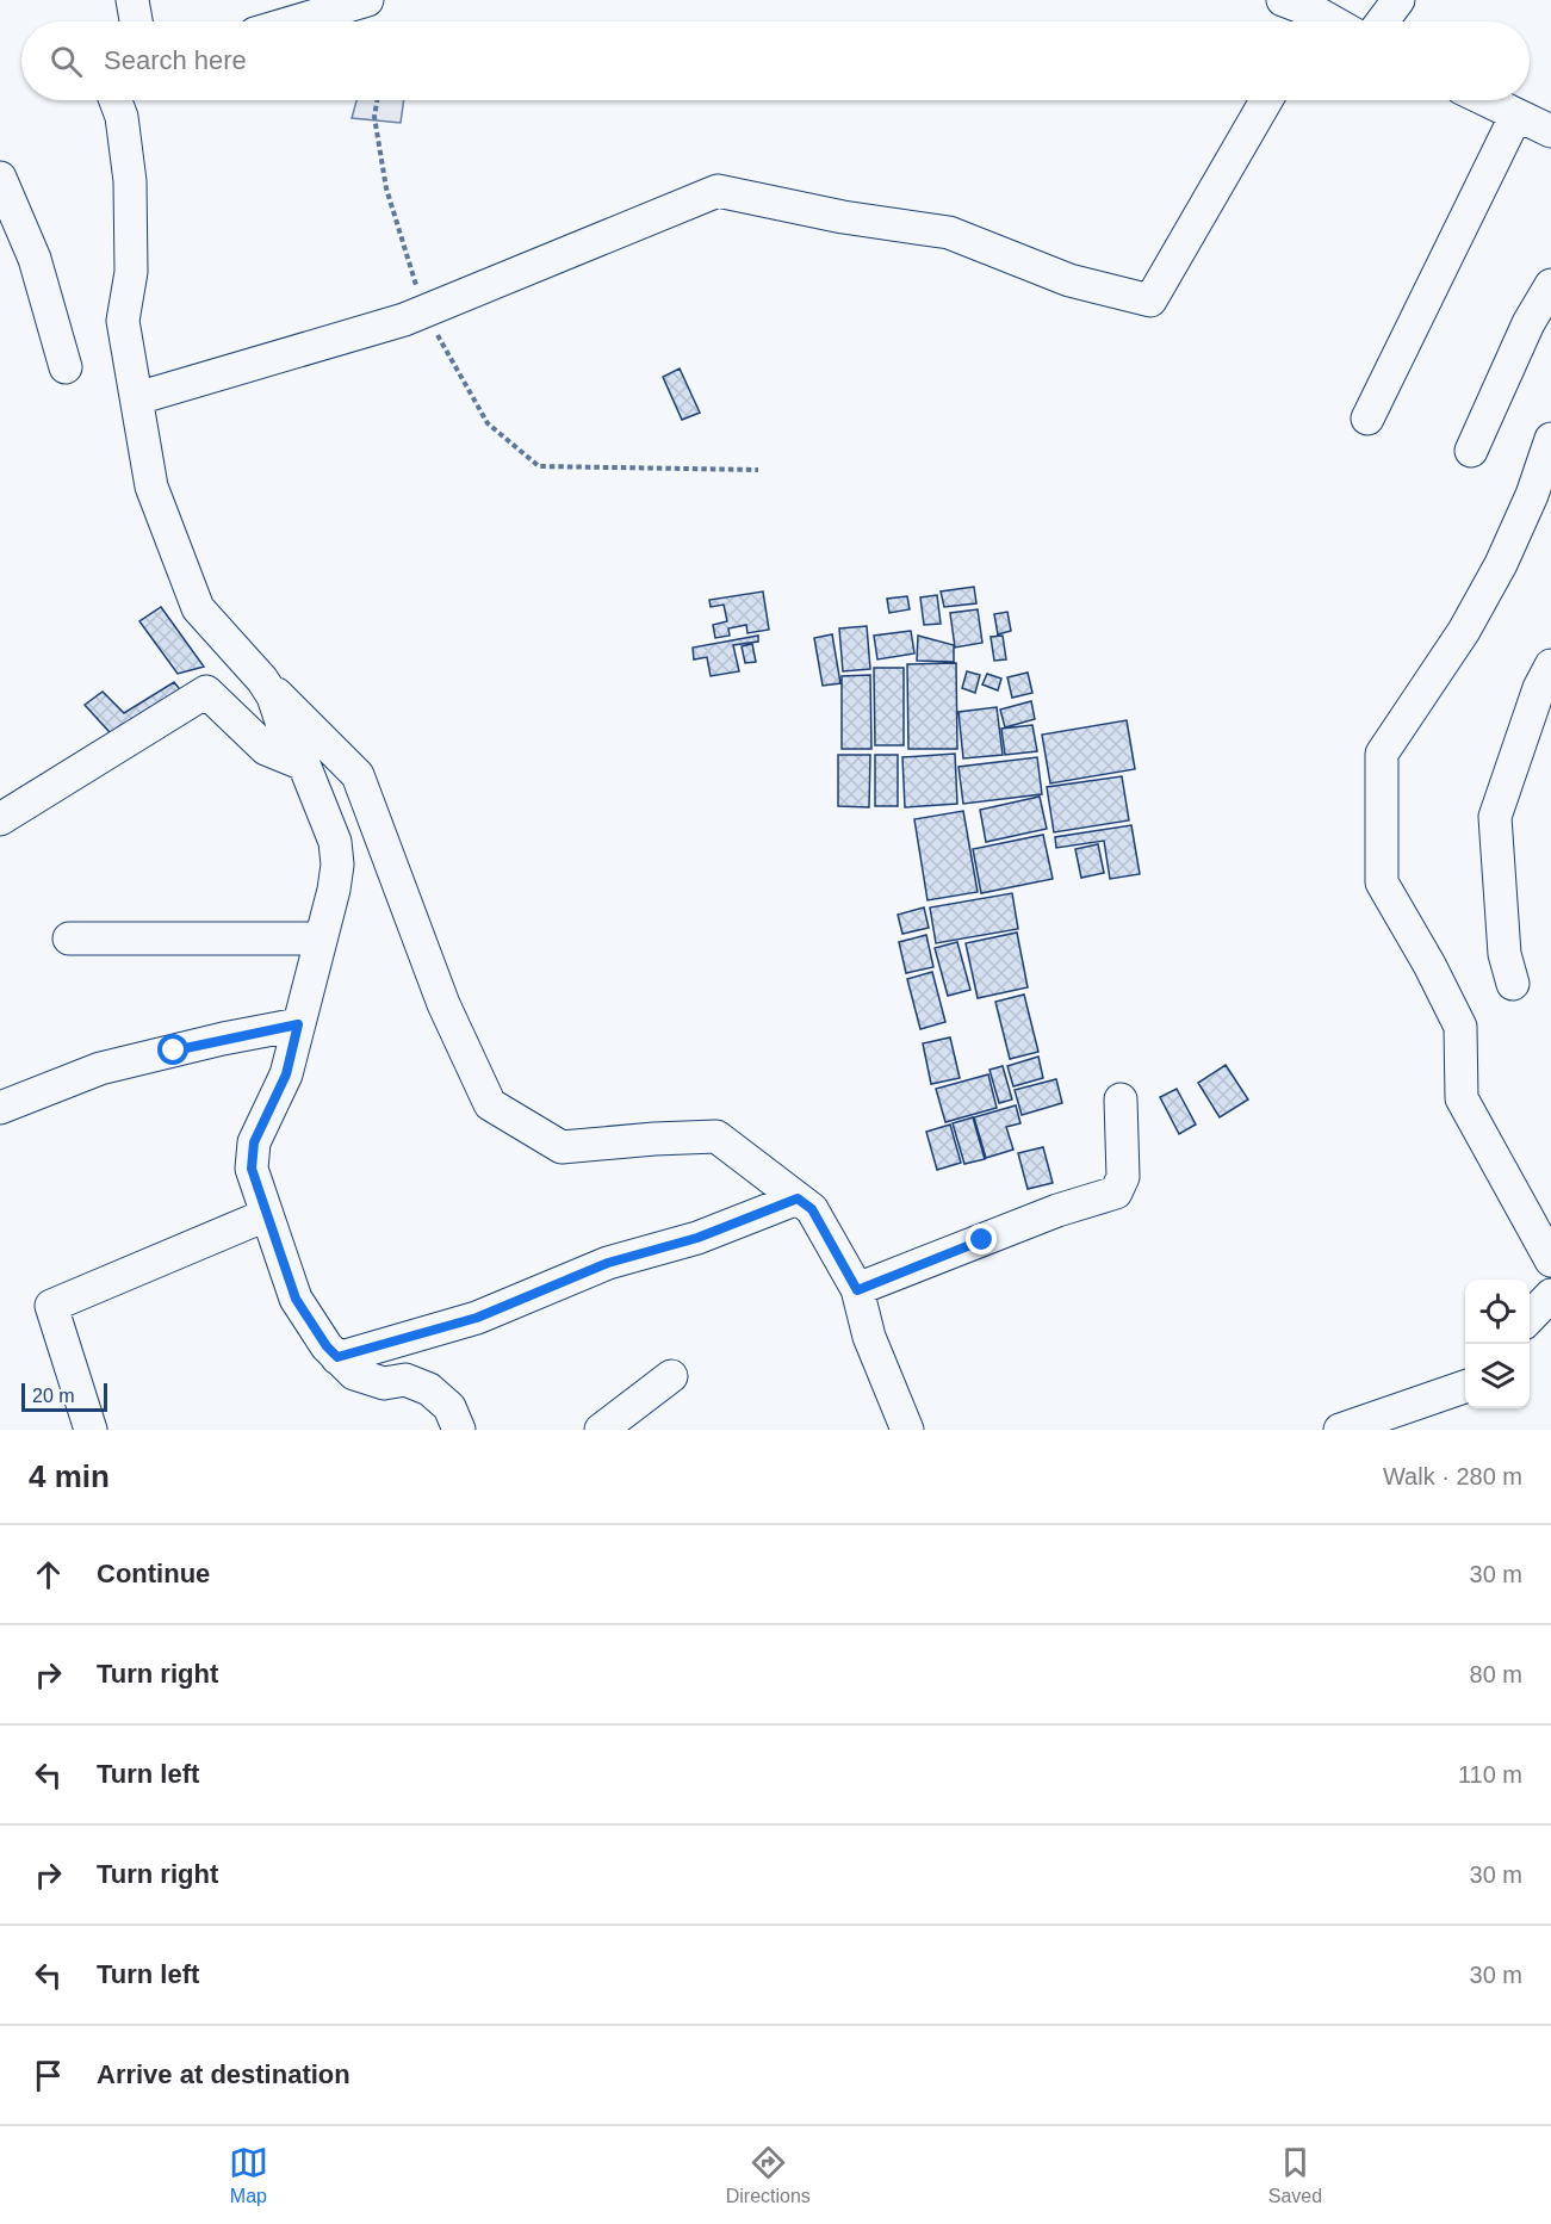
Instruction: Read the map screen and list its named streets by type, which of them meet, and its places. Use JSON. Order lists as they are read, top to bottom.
{
  "scale_bar": "20 m",
  "page": {
    "search": "Search here",
    "scale": "20 m",
    "heading": ["4 min", "Walk · 280 m"],
    "list": [
      ["Continue", "30 m"],
      ["Turn right", "80 m"],
      ["Turn left", "110 m"],
      ["Turn right", "30 m"],
      ["Turn left", "30 m"],
      "Arrive at destination"
    ],
    "nav": ["Map", "Directions", "Saved"]
  }
}
